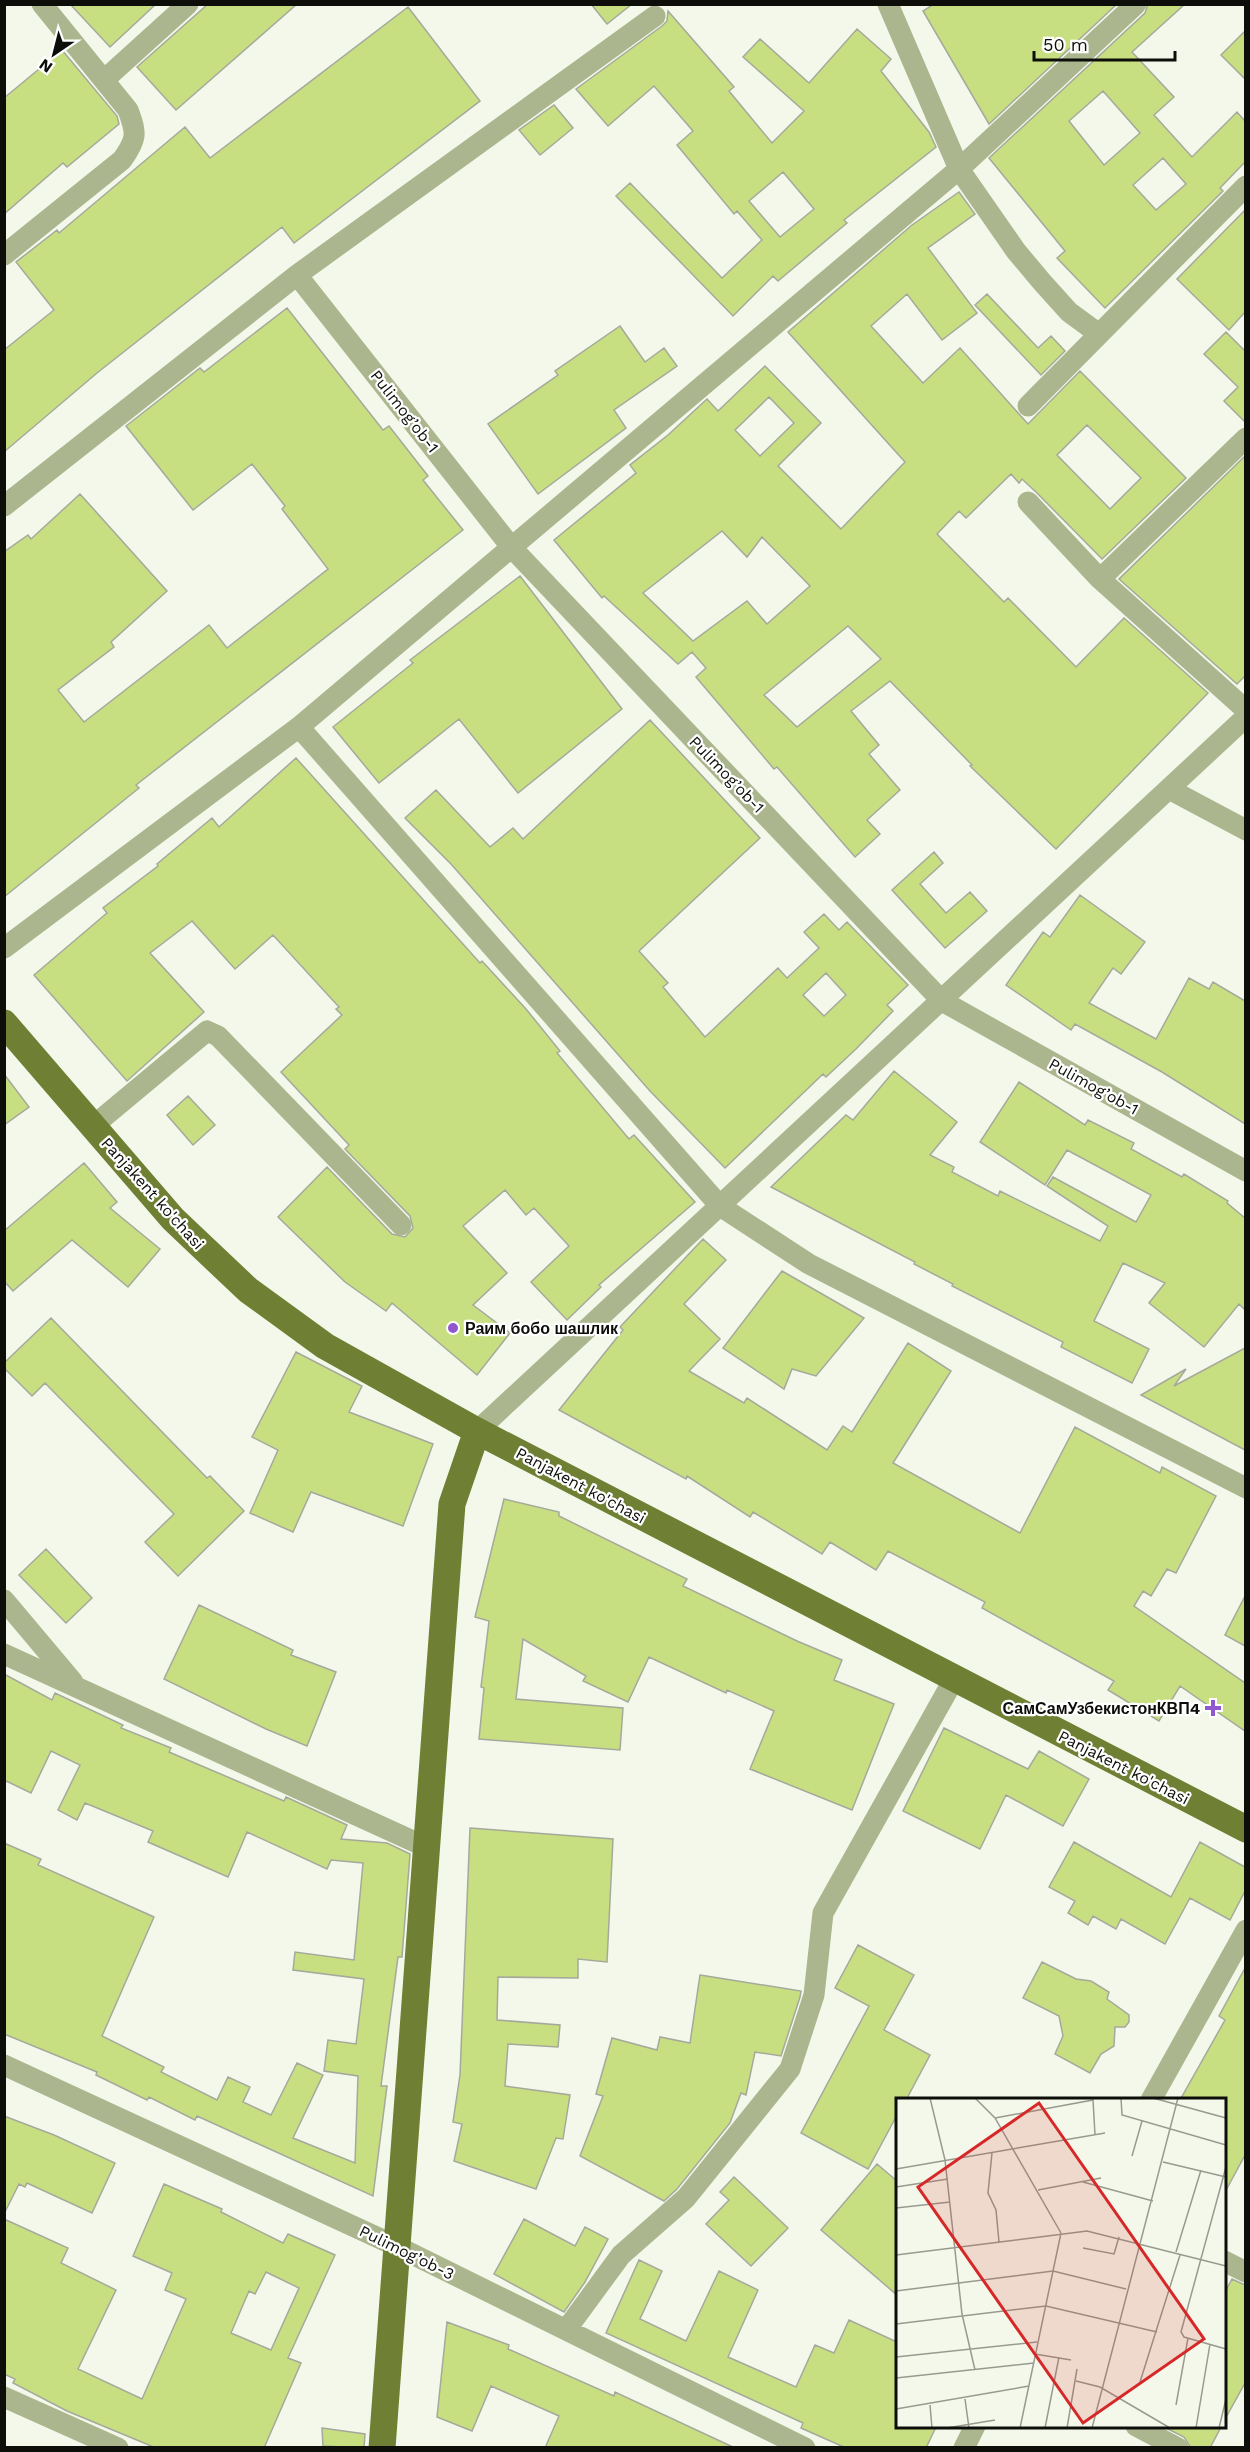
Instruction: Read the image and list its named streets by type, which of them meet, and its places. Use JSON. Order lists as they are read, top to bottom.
{
  "streets": {
    "main road": ["Panjakent ko'chasi"],
    "street": ["Pulimog’ob-1", "Pulimog’ob-3"]
  },
  "places": {
    "other": ["Раим бобо шашлик"],
    "health": ["СамСамУзбекистонКВП4"]
  },
  "scale_bar": "50 m",
  "north": "bottom left"
}
